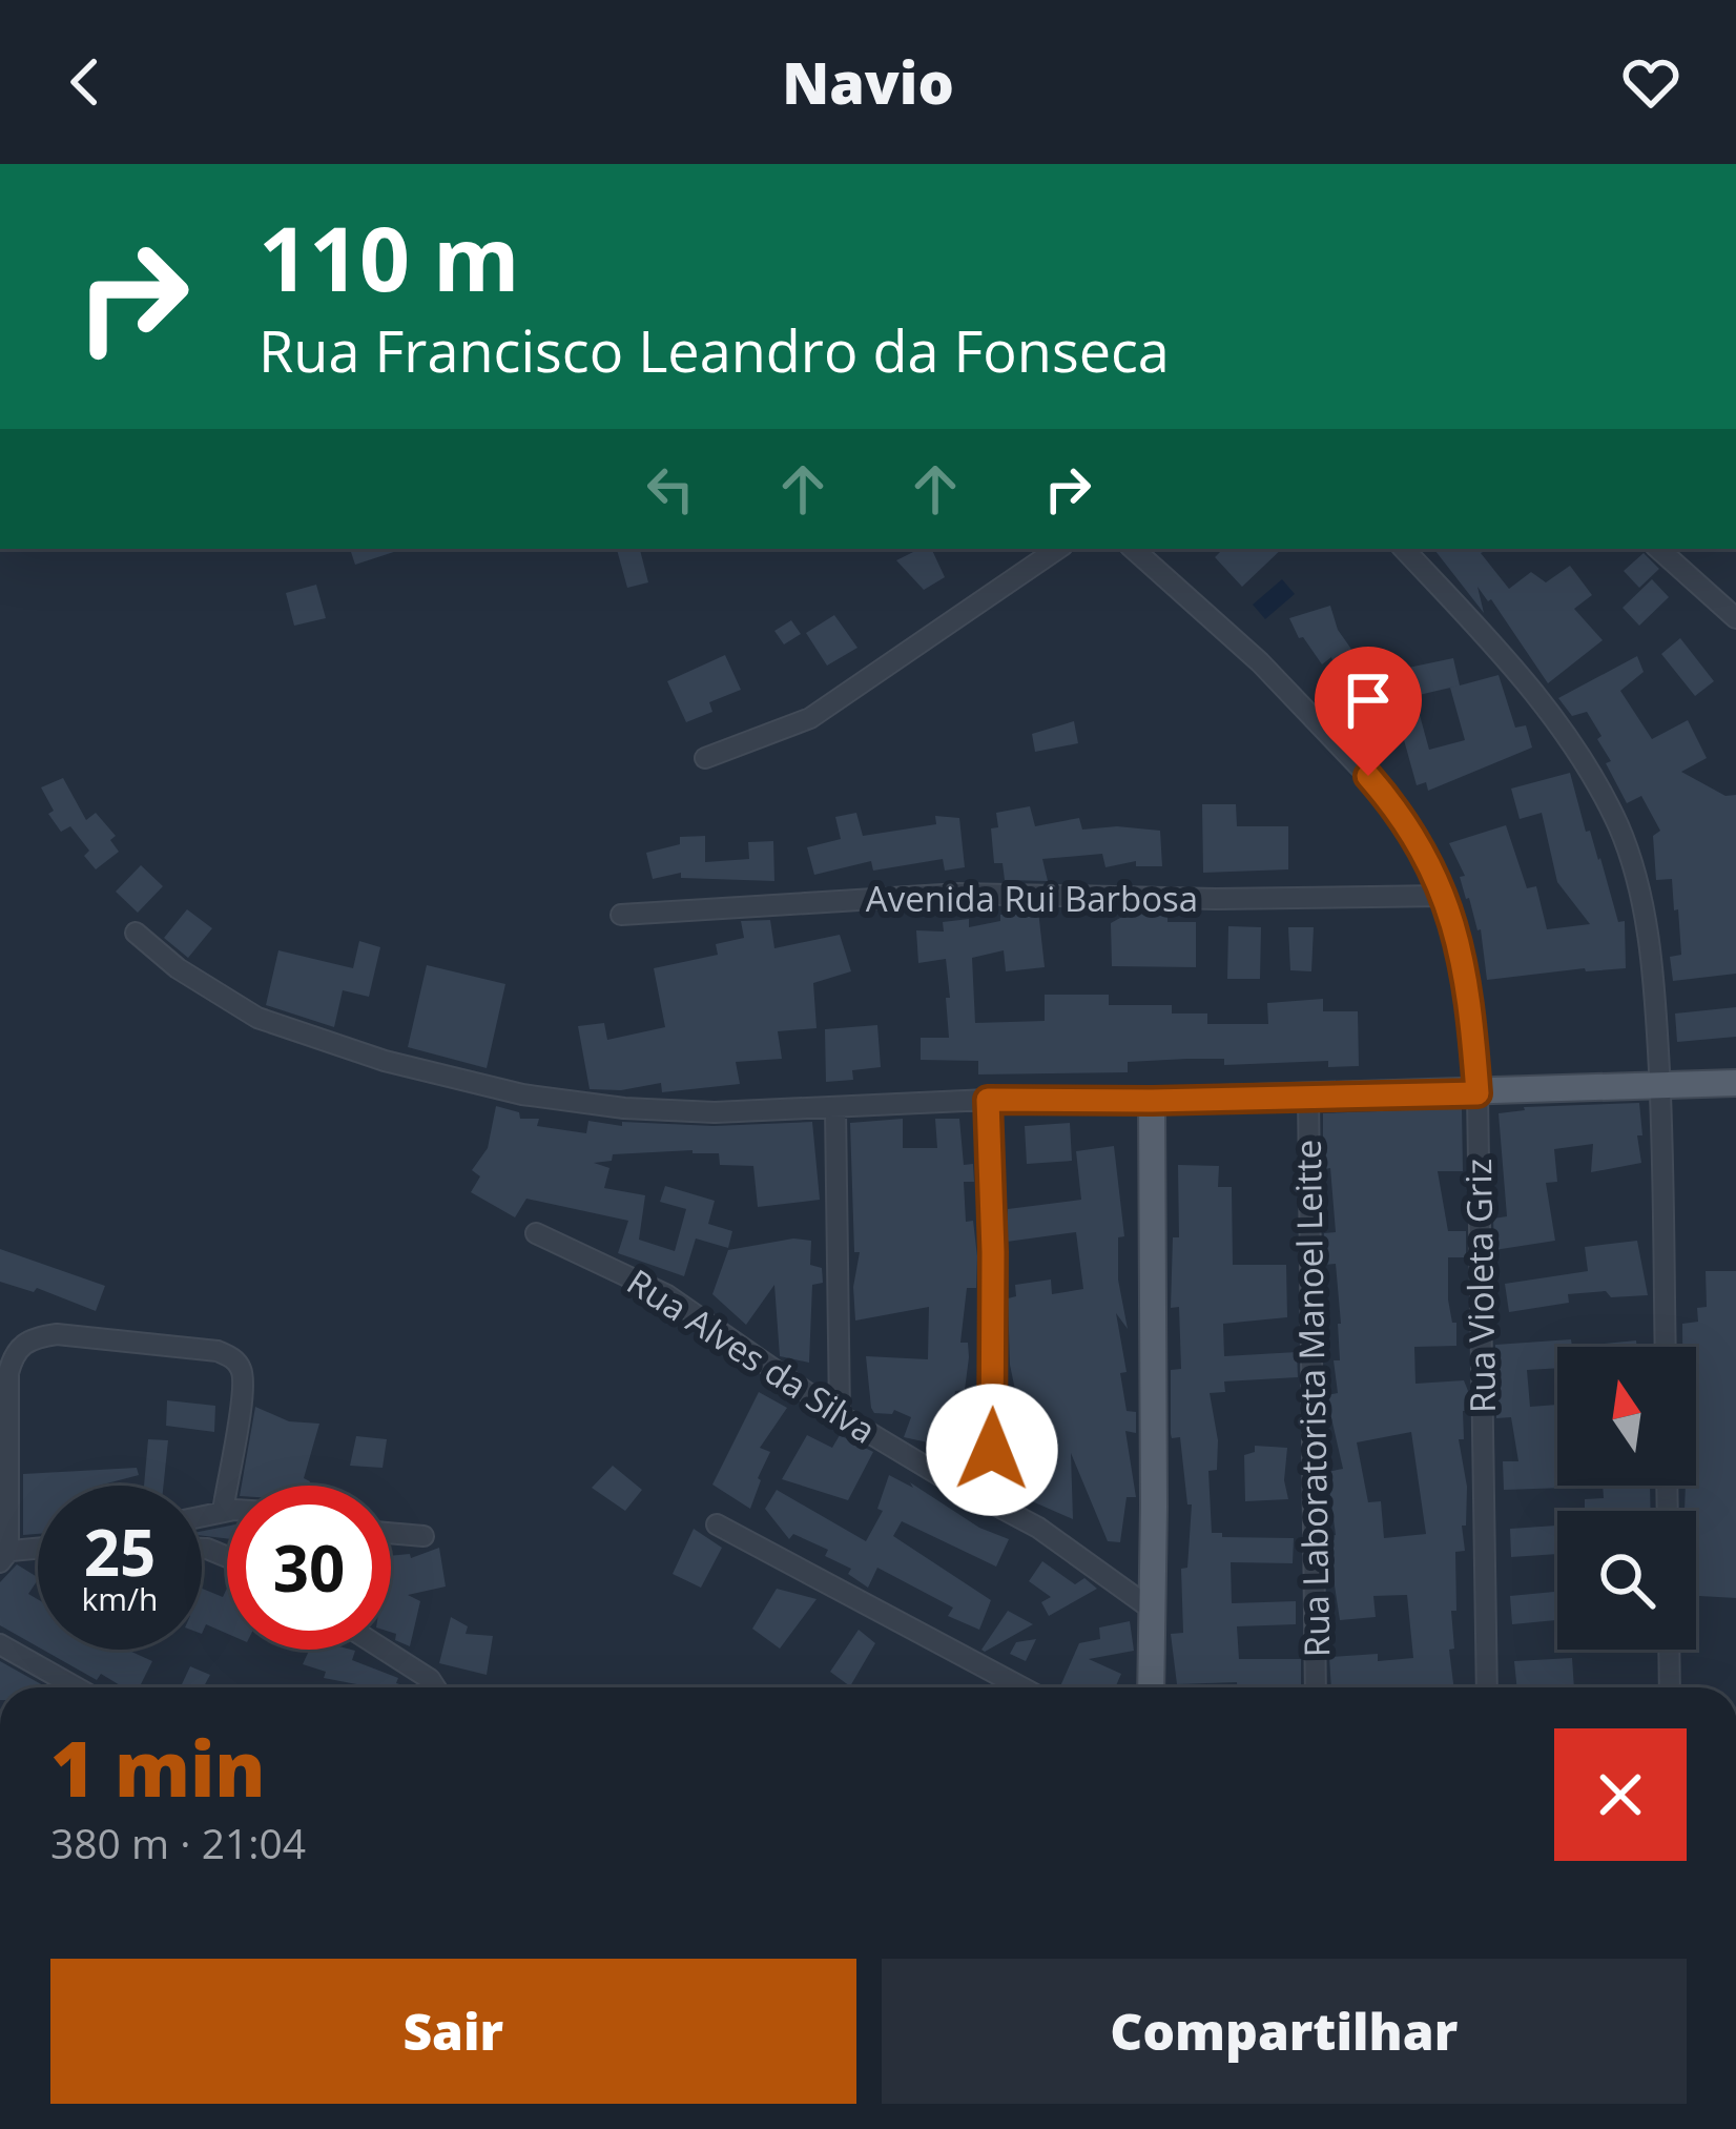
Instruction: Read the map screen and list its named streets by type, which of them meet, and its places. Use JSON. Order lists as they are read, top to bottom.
{
  "streets": {
    "street": [
      "Avenida Rui Barbosa",
      "Rua Violeta Griz",
      "Rua Alves da Silva",
      "Rua Laboratorista Manoel Leitte"
    ]
  },
  "crossings": [
    ["Avenida Rui Barbosa", "Rua Violeta Griz"]
  ],
  "north": "top",
  "page": {
    "header": "Navio",
    "turn": ["110 m", "Rua Francisco Leandro da Fonseca"],
    "speed": "25 km/h",
    "limit": "30",
    "heading": ["1 min", "380 m · 21:04"],
    "buttons": ["Sair", "Compartilhar"]
  }
}
